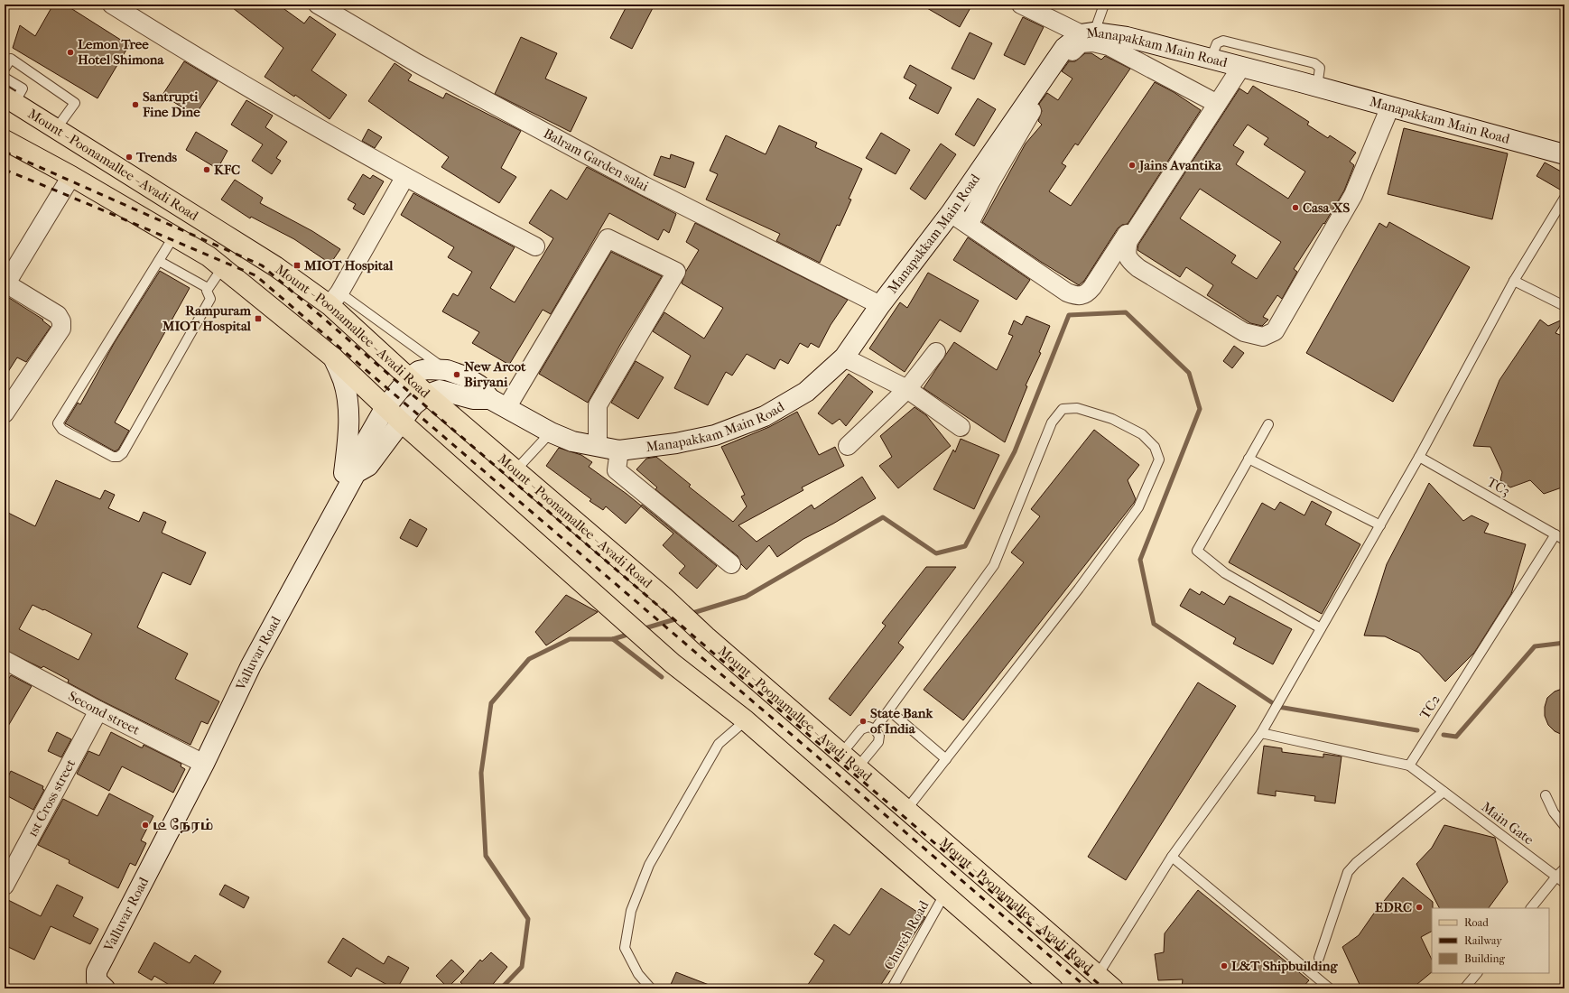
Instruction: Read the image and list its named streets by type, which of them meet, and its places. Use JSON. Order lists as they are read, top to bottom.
{
  "streets": {
    "main road": ["Manapakkam Main Road", "Mount - Poonamallee - Avadi Road", "Valluvar Road"],
    "street": ["Balram Garden salai", "Second street", "1st Cross street"],
    "lane": [
      "TC3",
      "TC2",
      "Main Gate",
      "Church Road"
    ]
  },
  "crossings": [
    ["Manapakkam Main Road", "Balram Garden salai"],
    ["Manapakkam Main Road", "Mount - Poonamallee - Avadi Road"],
    ["Manapakkam Main Road", "Valluvar Road"],
    ["Mount - Poonamallee - Avadi Road", "Valluvar Road"],
    ["Mount - Poonamallee - Avadi Road", "Church Road"],
    ["TC3", "TC2"],
    ["Valluvar Road", "Second street"],
    ["TC2", "Main Gate"],
    ["Second street", "1st Cross street"]
  ],
  "places": {
    "other": [
      "Lemon Tree Hotel Shimona",
      "Santrupti Fine Dine",
      "Trends",
      "Jains Avantika",
      "KFC",
      "Casa XS",
      "New Arcot Biryani",
      "State Bank of India",
      "டீ நேரம்",
      "EDRC",
      "L&T Shipbuilding"
    ],
    "transit": ["MIOT Hospital", "Rampuram MIOT Hospital"]
  },
  "legend": ["Road", "Railway", "Building"]
}
